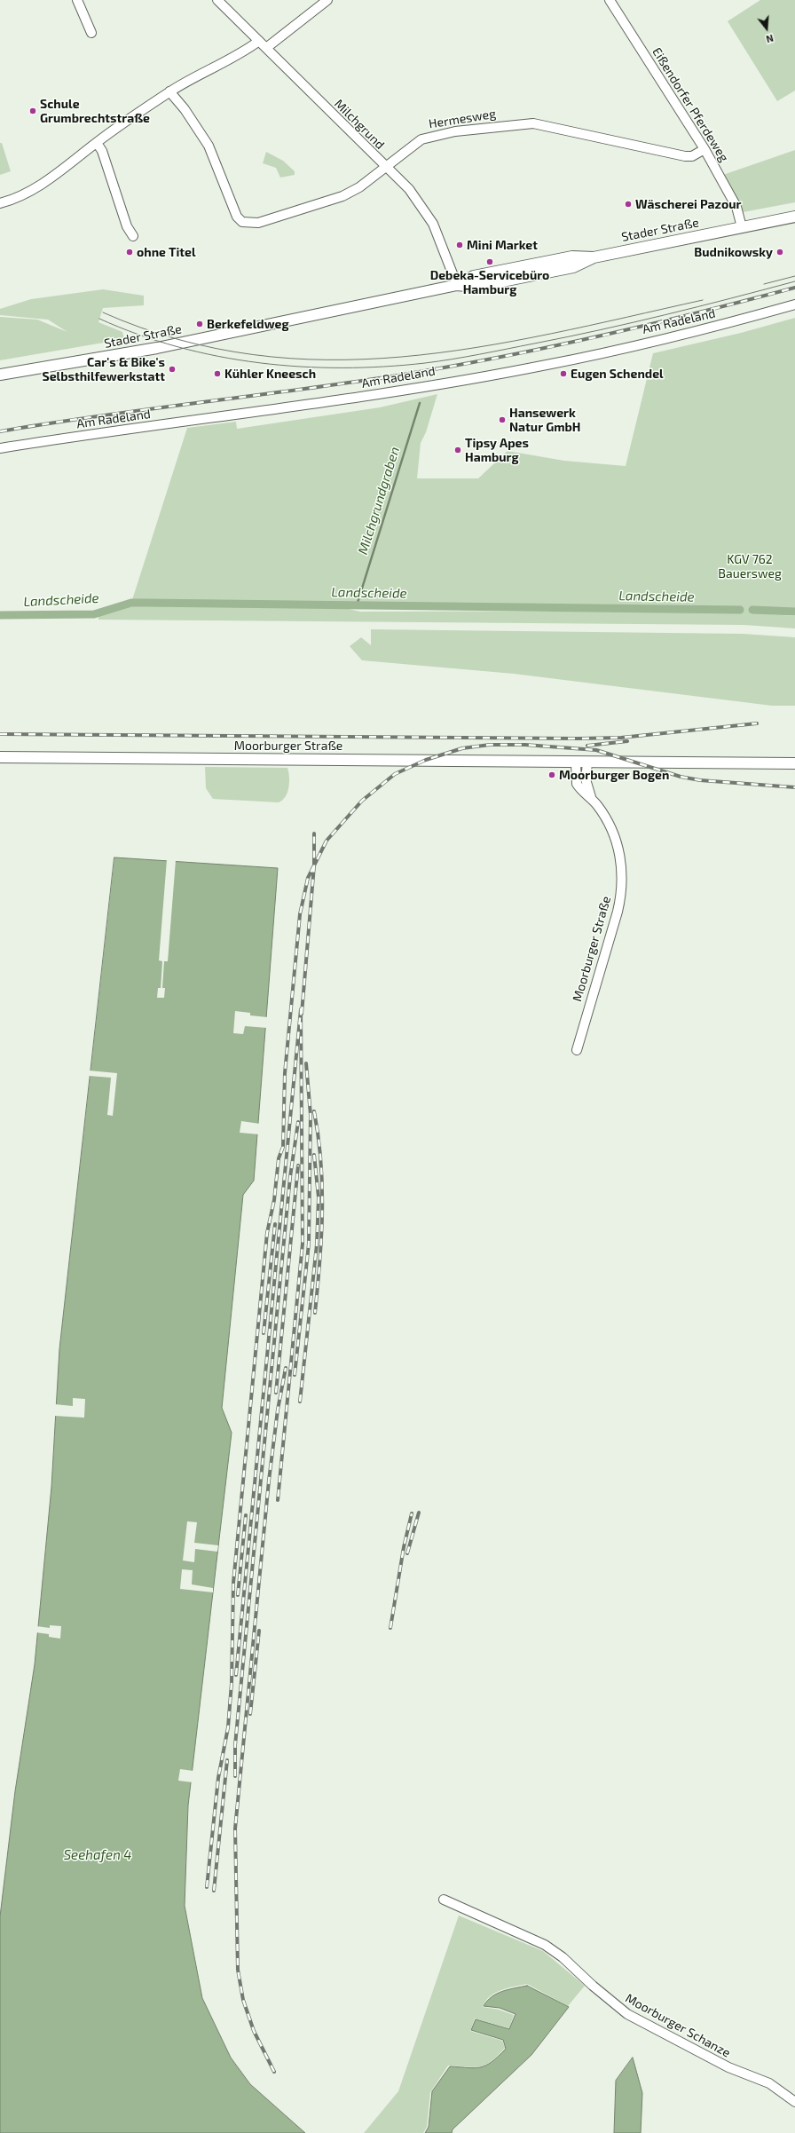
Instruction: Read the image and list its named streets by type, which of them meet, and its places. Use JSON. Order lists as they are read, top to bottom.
{
  "streets": {
    "main road": ["Stader Straße", "Moorburger Straße"],
    "street": [
      "Eißendorfer Pferdeweg",
      "Hermesweg",
      "Milchgrund",
      "Am Radeland",
      "Moorburger Schanze"
    ]
  },
  "crossings": [
    ["Eißendorfer Pferdeweg", "Hermesweg"],
    ["Eißendorfer Pferdeweg", "Stader Straße"],
    ["Hermesweg", "Milchgrund"],
    ["Milchgrund", "Stader Straße"]
  ],
  "water": ["Milchgrundgraben", "Landscheide", "Seehafen 4"],
  "parks": ["KGV 762 Bauersweg"],
  "places": [
    "Schule Grumbrechtstraße",
    "Wäscherei Pazour",
    "Mini Market",
    "ohne Titel",
    "Budnikowsky",
    "Debeka-Servicebüro Hamburg",
    "Berkefeldweg",
    "Car's & Bike's Selbsthilfewerkstatt",
    "Kühler Kneesch",
    "Eugen Schendel",
    "Hansewerk Natur GmbH",
    "Tipsy Apes Hamburg",
    "Moorburger Bogen"
  ],
  "north": "bottom"
}
